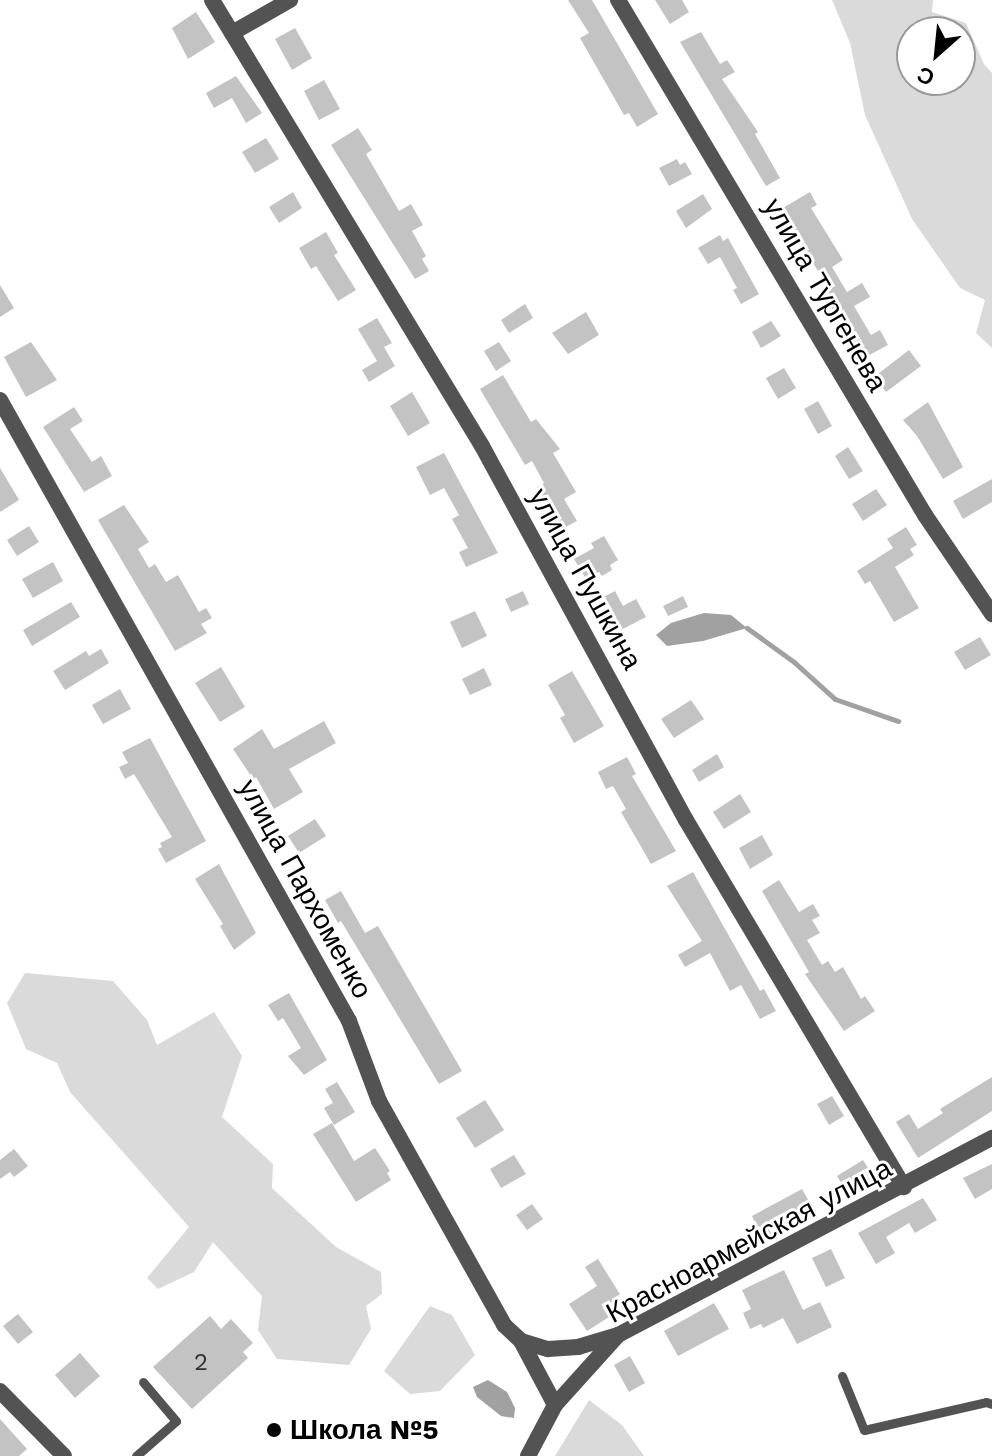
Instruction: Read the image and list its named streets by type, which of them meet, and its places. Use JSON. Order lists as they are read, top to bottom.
{
  "streets": {
    "street": [
      "улица Тургенева",
      "улица Пушкина",
      "улица Пархоменко",
      "Красноармейская улица"
    ]
  },
  "crossings": [
    ["улица Пушкина", "Красноармейская улица"],
    ["улица Пархоменко", "Красноармейская улица"]
  ],
  "places": ["Школа №5"],
  "house_numbers": ["2"],
  "north": "bottom left"
}
